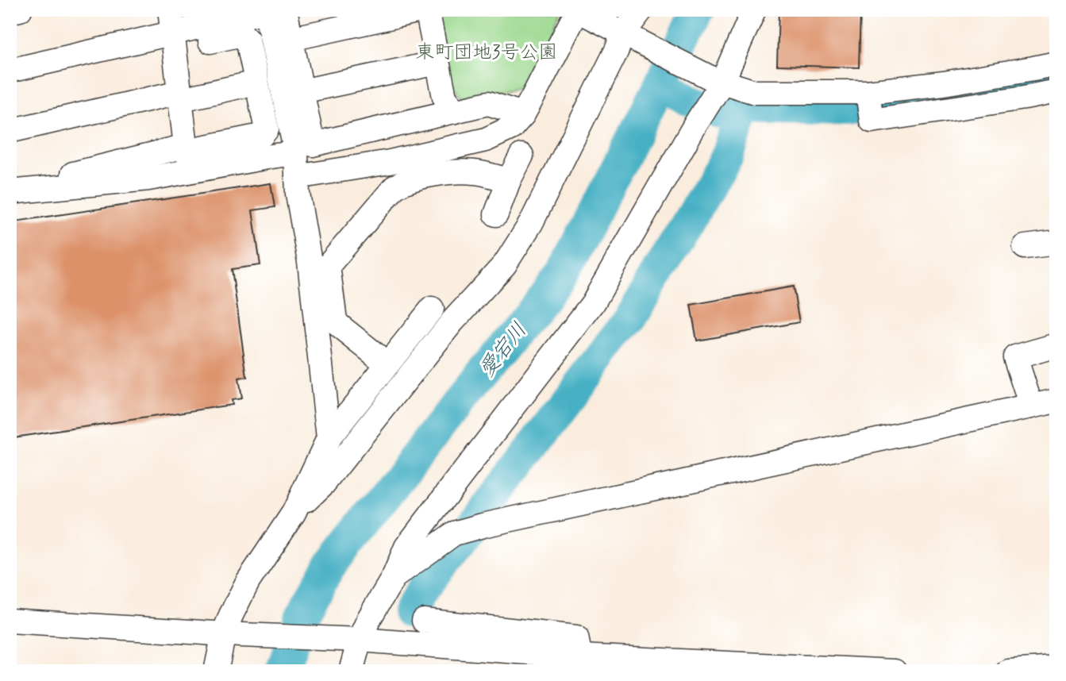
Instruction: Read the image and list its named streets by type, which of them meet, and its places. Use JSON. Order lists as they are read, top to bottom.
{
  "water": ["愛宕川"],
  "parks": ["東町団地3号公園"]
}
